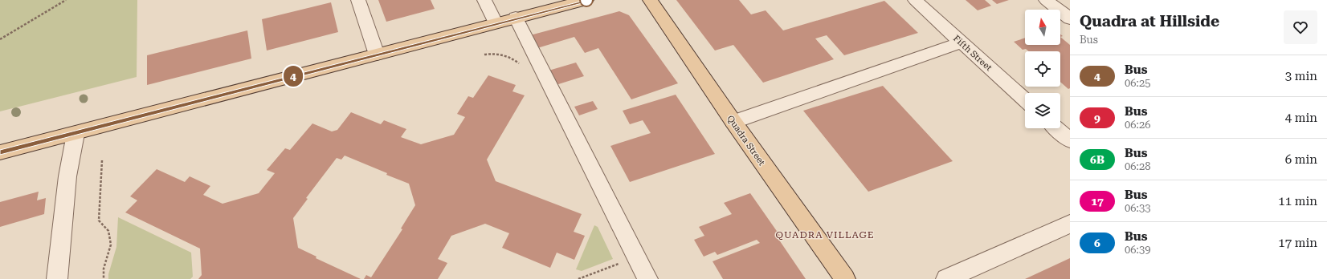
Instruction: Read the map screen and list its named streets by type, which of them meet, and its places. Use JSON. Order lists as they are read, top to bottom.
{
  "streets": {
    "main road": ["Quadra Street"],
    "street": ["Fifth Street"]
  },
  "districts": ["QUADRA VILLAGE"],
  "lines": ["bus line 4"],
  "north": "top",
  "page": {
    "on_map": "4",
    "heading": ["Quadra at Hillside", "Bus"],
    "list": [
      {
        "mark": "4",
        "name": "Bus",
        "note": "06:25",
        "value": "3 min"
      },
      {
        "mark": "9",
        "name": "Bus",
        "note": "06:26",
        "value": "4 min"
      },
      {
        "mark": "6B",
        "name": "Bus",
        "note": "06:28",
        "value": "6 min"
      },
      {
        "mark": "17",
        "name": "Bus",
        "note": "06:33",
        "value": "11 min"
      },
      {
        "mark": "6",
        "name": "Bus",
        "note": "06:39",
        "value": "17 min"
      }
    ]
  }
}
